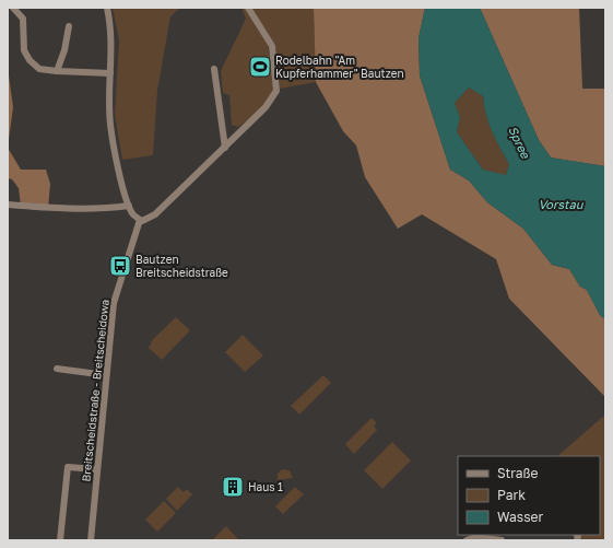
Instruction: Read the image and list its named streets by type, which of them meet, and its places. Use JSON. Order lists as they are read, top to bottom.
{
  "streets": {
    "street": ["Breitscheidstraße - Breitscheidowa"]
  },
  "water": ["Spree", "Vorstau"],
  "places": {
    "sports": ["Rodelbahn \"Am Kupferhammer\" Bautzen"],
    "bus stop": ["Bautzen Breitscheidstraße"],
    "building": ["Haus 1"]
  },
  "legend": ["Straße", "Park", "Wasser"]
}
